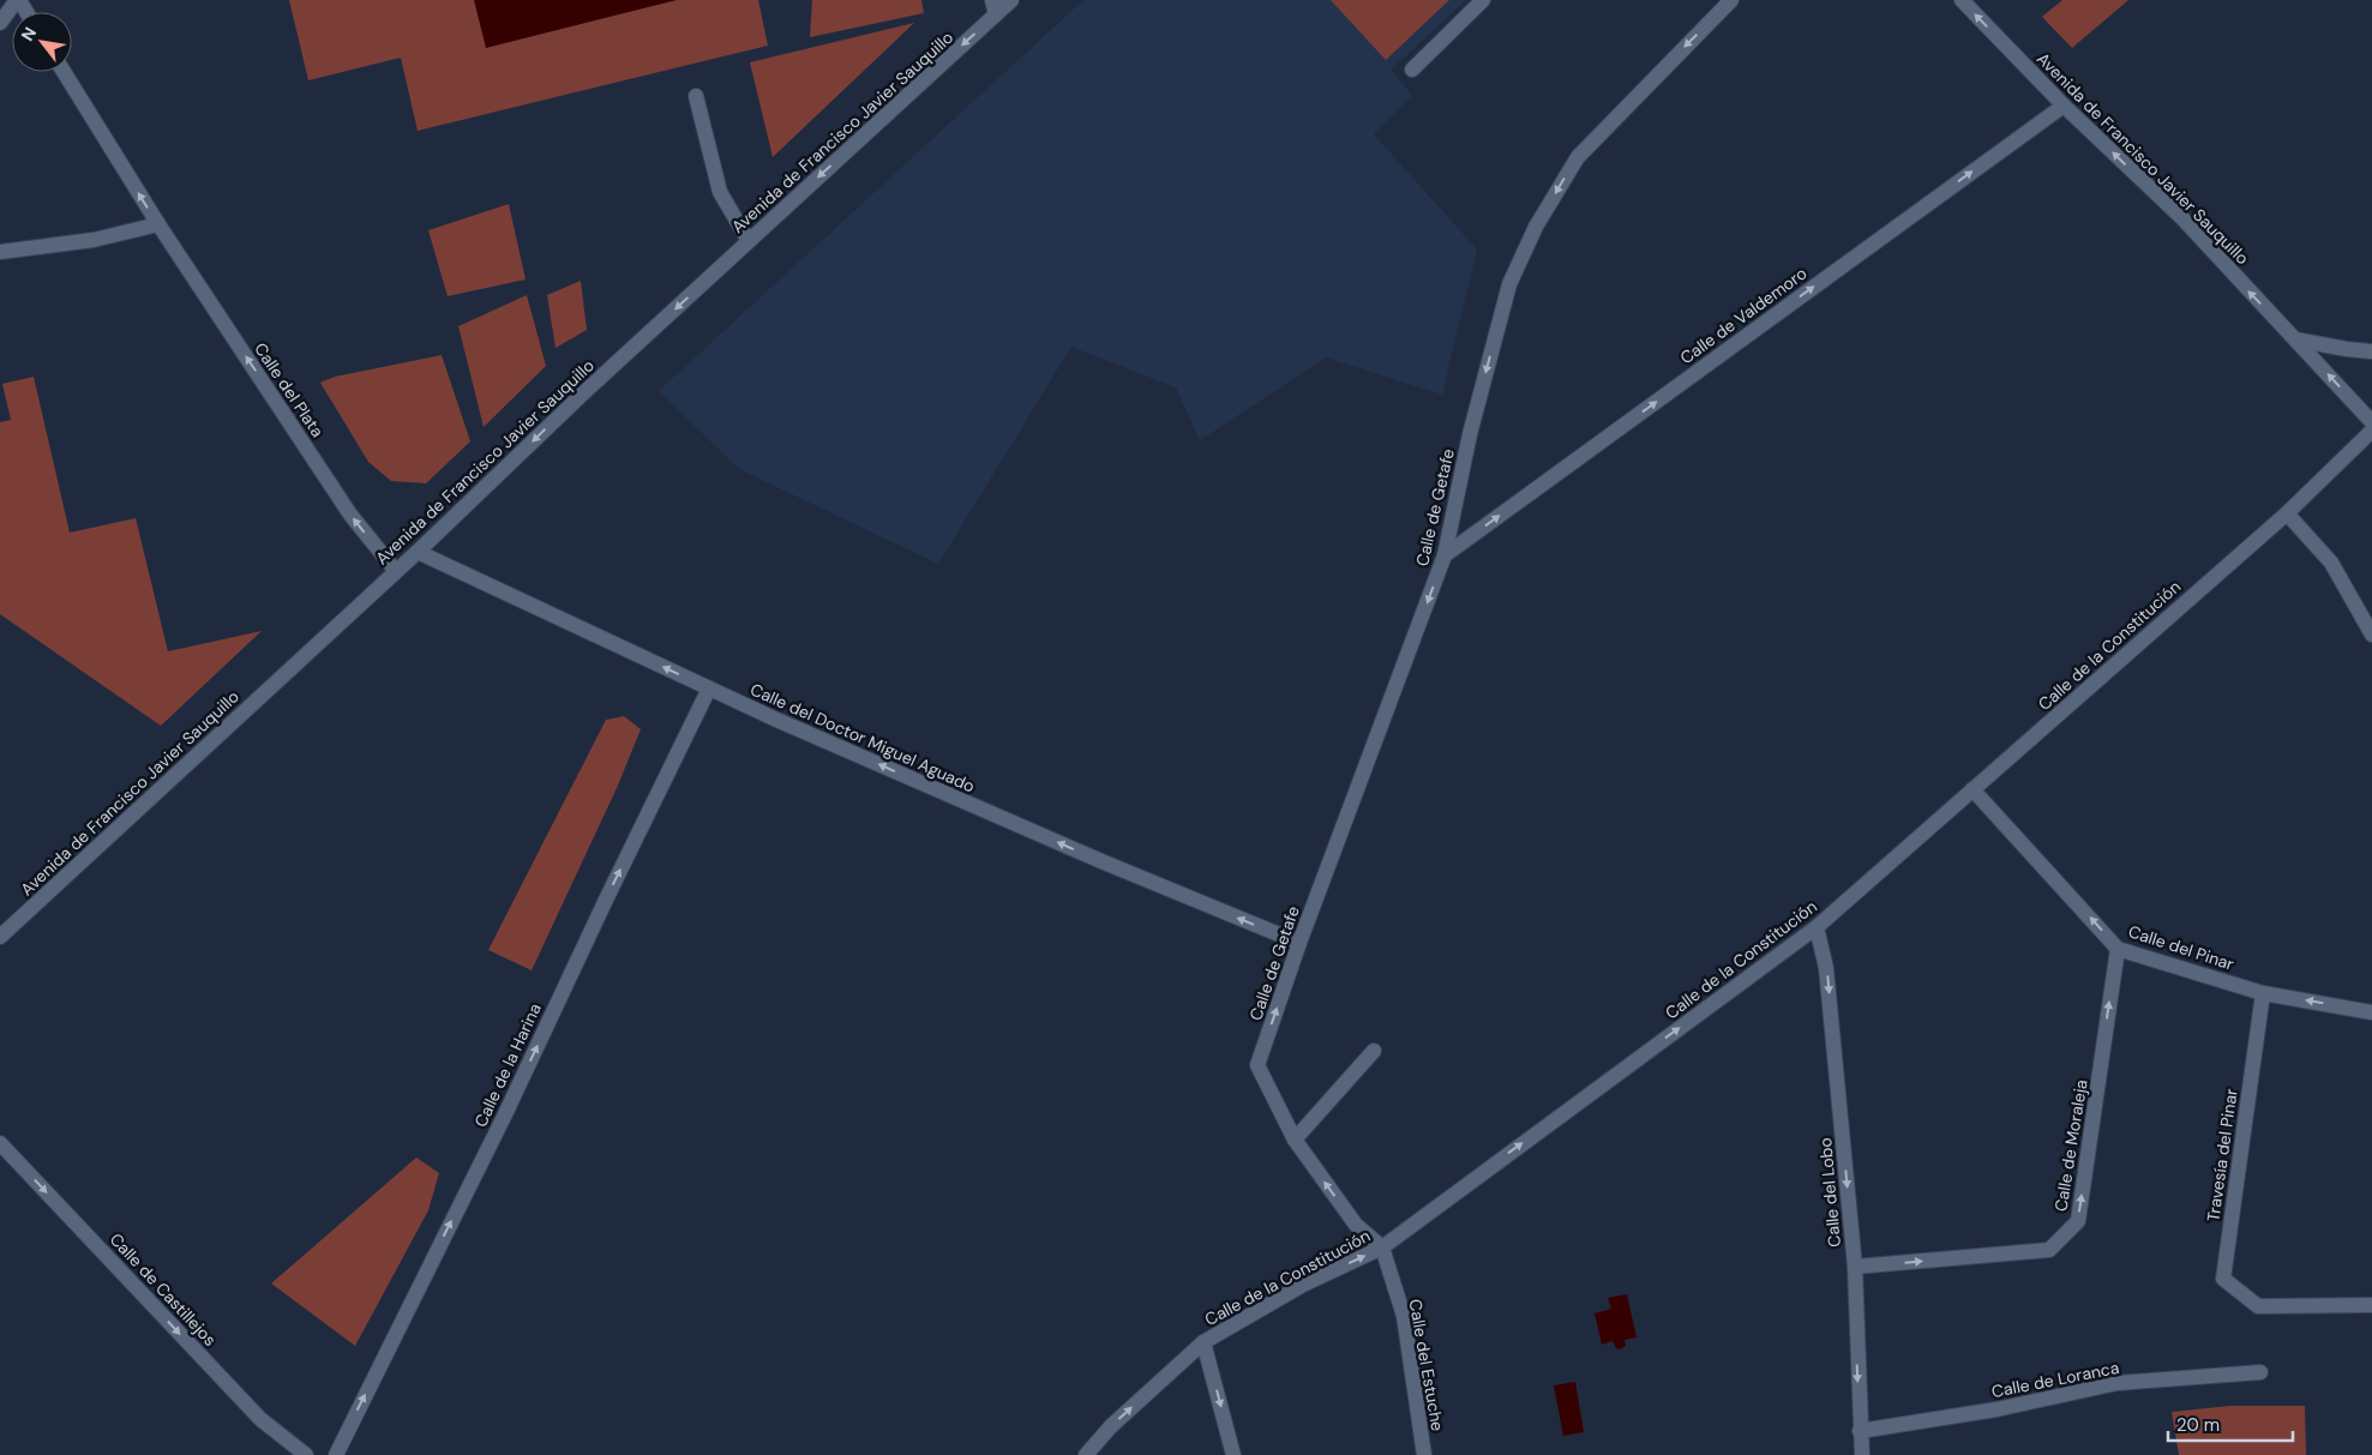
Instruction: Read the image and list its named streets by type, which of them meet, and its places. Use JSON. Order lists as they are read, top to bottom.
{
  "streets": {
    "street": [
      "Avenida de Francisco Javier Sauquillo",
      "Calle de Valdemoro",
      "Calle del Plata",
      "Calle de Getafe",
      "Calle de la Constitución",
      "Calle del Doctor Miguel Aguado",
      "Calle del Pinar",
      "Calle de la Harina",
      "Calle de Moraleja",
      "Travesía del Pinar",
      "Calle del Lobo",
      "Calle de Castillejos",
      "Calle del Estuche",
      "Calle de Loranca"
    ]
  },
  "crossings": [
    ["Avenida de Francisco Javier Sauquillo", "Calle de Valdemoro"],
    ["Avenida de Francisco Javier Sauquillo", "Calle del Plata"],
    ["Avenida de Francisco Javier Sauquillo", "Calle del Doctor Miguel Aguado"],
    ["Calle de Valdemoro", "Calle de Getafe"],
    ["Calle de Getafe", "Calle de la Constitución"],
    ["Calle de Getafe", "Calle del Doctor Miguel Aguado"],
    ["Calle de Getafe", "Calle del Estuche"],
    ["Calle de la Constitución", "Calle del Pinar"],
    ["Calle de la Constitución", "Calle del Lobo"],
    ["Calle de la Constitución", "Calle del Estuche"],
    ["Calle del Doctor Miguel Aguado", "Calle de la Harina"],
    ["Calle del Pinar", "Calle de Moraleja"],
    ["Calle del Pinar", "Travesía del Pinar"],
    ["Calle de Moraleja", "Calle del Lobo"],
    ["Calle del Lobo", "Calle de Loranca"]
  ],
  "one_way": [
    "Calle de Valdemoro",
    "Calle del Plata",
    "Calle de la Constitución",
    "Calle del Doctor Miguel Aguado",
    "Calle del Pinar",
    "Calle de la Harina",
    "Calle de Moraleja",
    "Calle del Lobo",
    "Calle de Castillejos"
  ],
  "scale_bar": "20 m",
  "north": "top left"
}
